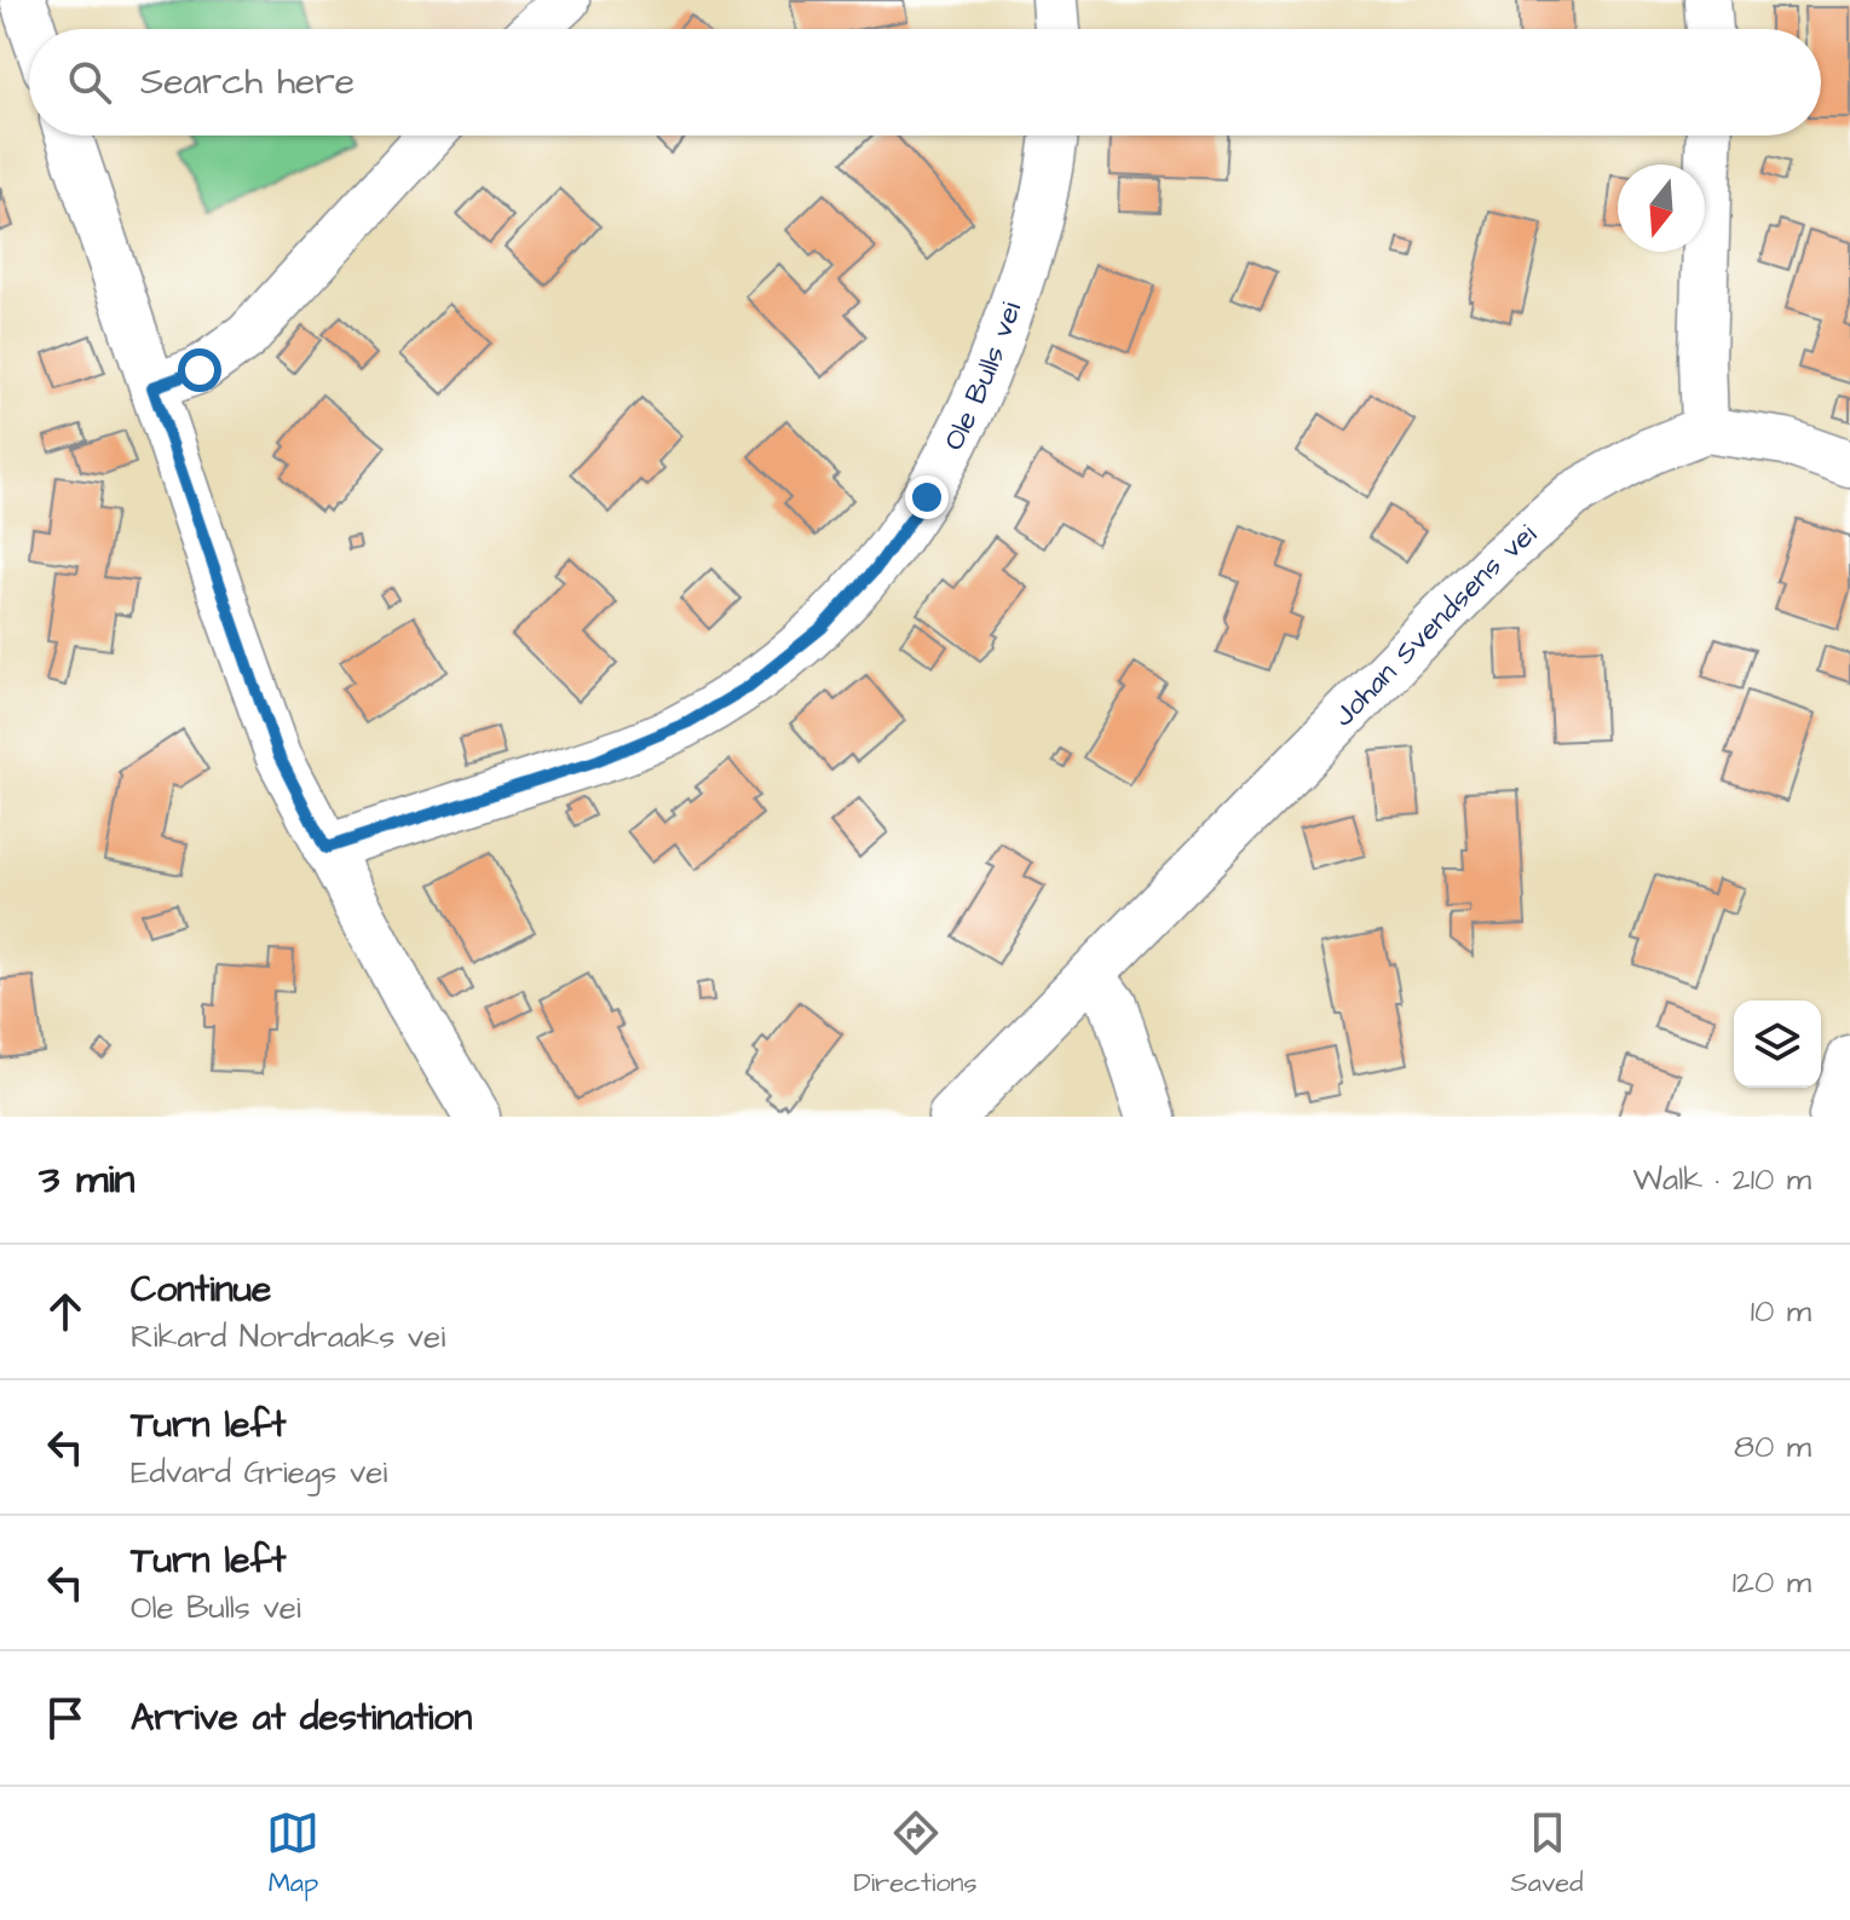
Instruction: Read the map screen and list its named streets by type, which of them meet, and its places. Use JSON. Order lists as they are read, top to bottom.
{
  "streets": {
    "street": ["Ole Bulls vei", "Johan Svendsens vei"]
  },
  "north": "bottom",
  "page": {
    "search": "Search here",
    "heading": ["3 min", "Walk · 210 m"],
    "list": [
      ["Continue", "Rikard Nordraaks vei", "10 m"],
      ["Turn left", "Edvard Griegs vei", "80 m"],
      ["Turn left", "Ole Bulls vei", "120 m"],
      "Arrive at destination"
    ],
    "nav": ["Map", "Directions", "Saved"]
  }
}
